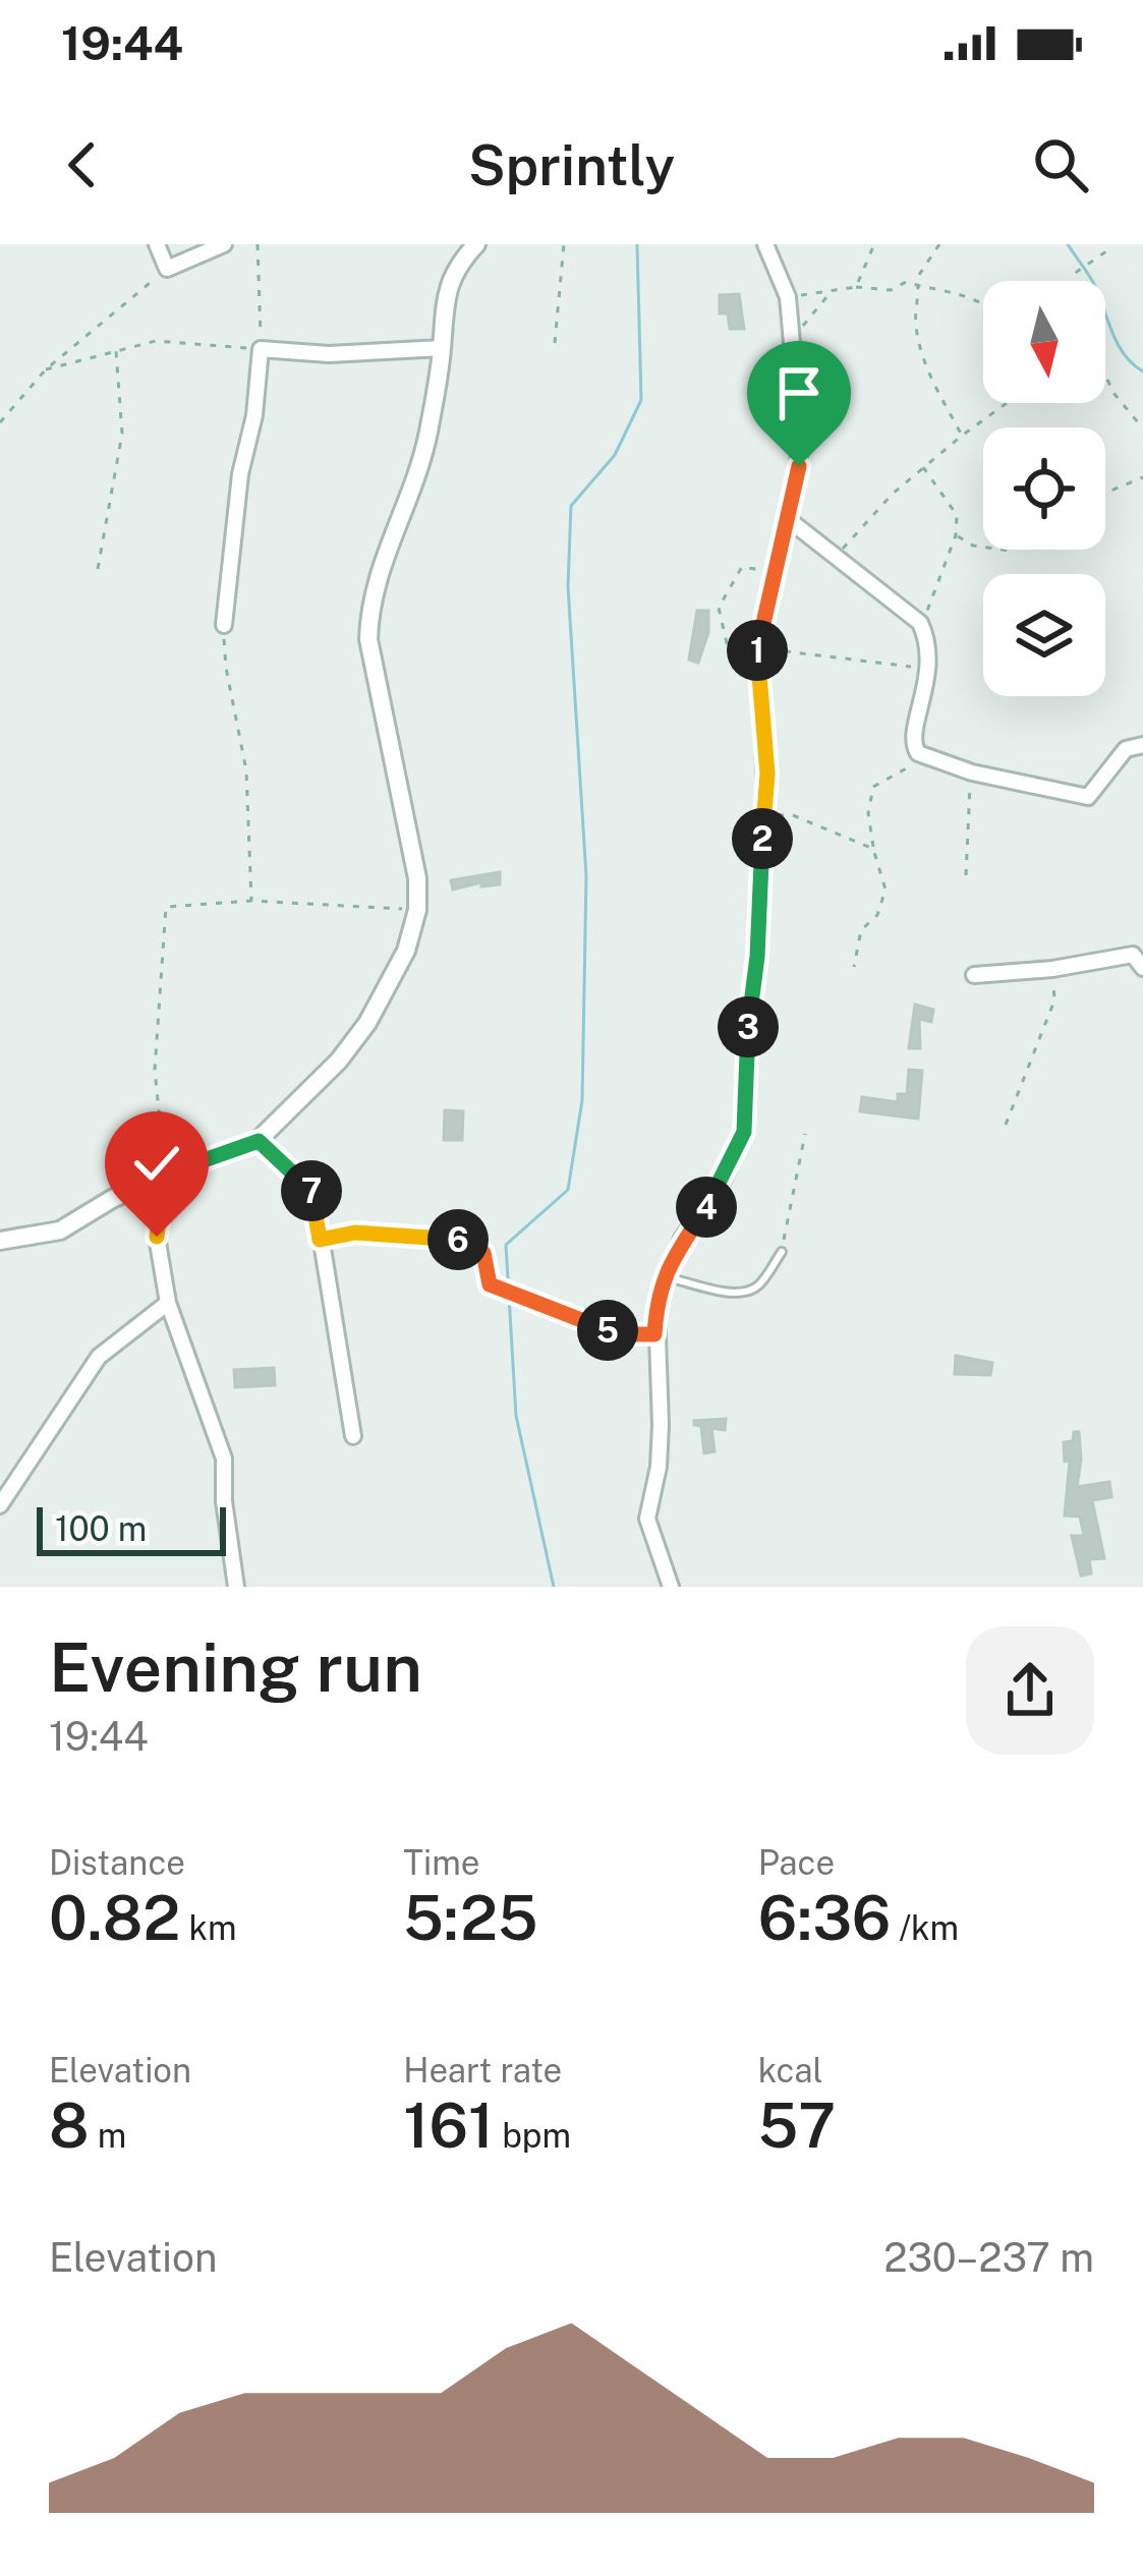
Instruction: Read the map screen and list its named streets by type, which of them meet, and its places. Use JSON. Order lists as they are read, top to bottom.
{
  "scale_bar": "100 m",
  "north": "bottom",
  "page": {
    "status": "19:44",
    "header": "Sprintly",
    "pins": [
      "1",
      "2",
      "3",
      "7",
      "4",
      "6",
      "5"
    ],
    "scale": "100 m",
    "heading": ["Evening run", "19:44"],
    "stats": [
      ["Distance", "0.82 km"],
      ["Time", "5:25"],
      ["Pace", "6:36 /km"],
      ["Elevation", "8 m"],
      ["Heart rate", "161 bpm"],
      ["kcal", "57"]
    ],
    "chart": ["Elevation", "230–237 m"]
  }
}
